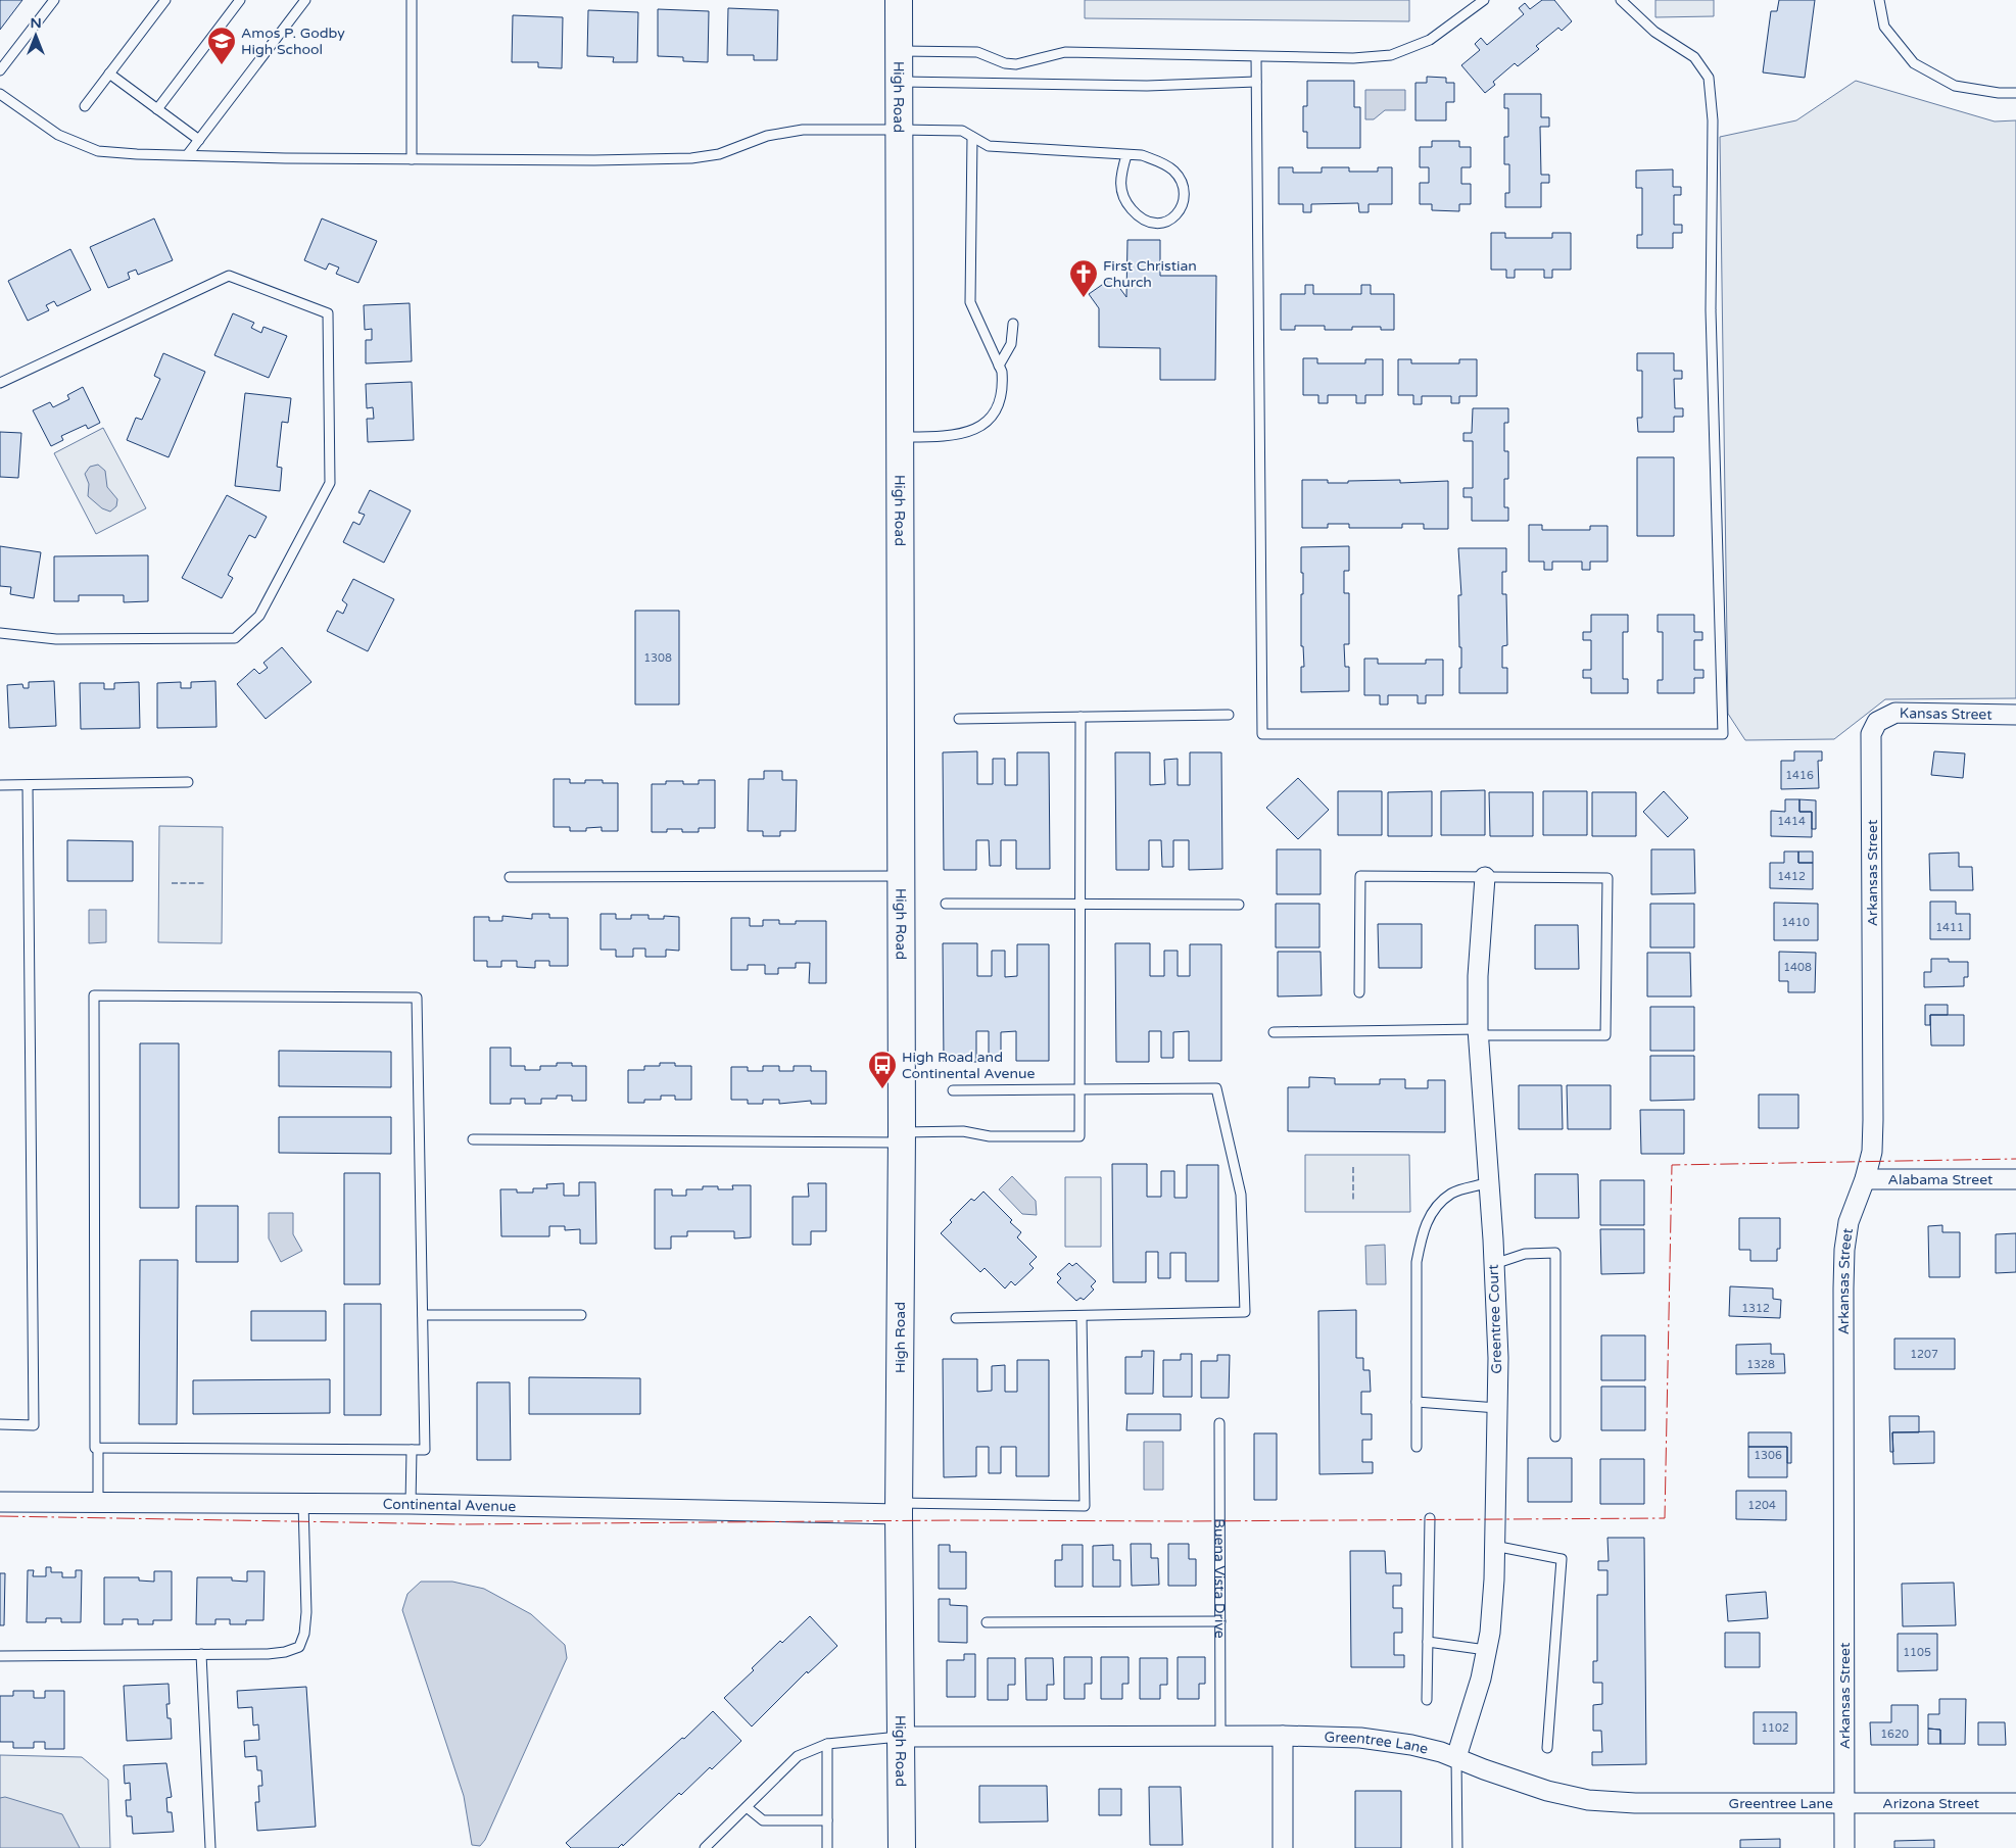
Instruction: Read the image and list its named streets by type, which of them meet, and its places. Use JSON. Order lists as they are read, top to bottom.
{
  "streets": {
    "street": [
      "High Road",
      "Kansas Street",
      "Arkansas Street",
      "Alabama Street",
      "Greentree Court",
      "Continental Avenue",
      "Greentree Lane",
      "Arizona Street"
    ],
    "lane": ["Buena Vista Drive"]
  },
  "crossings": [
    ["High Road", "Continental Avenue"],
    ["High Road", "Greentree Lane"],
    ["Kansas Street", "Arkansas Street"],
    ["Arkansas Street", "Alabama Street"],
    ["Arkansas Street", "Greentree Lane"],
    ["Arkansas Street", "Arizona Street"],
    ["Greentree Court", "Greentree Lane"],
    ["Buena Vista Drive", "Greentree Lane"],
    ["Greentree Lane", "Arizona Street"]
  ],
  "places": {
    "school or university": ["Amos P. Godby High School"],
    "church": ["First Christian Church"],
    "bus stop": ["High Road and Continental Avenue"]
  },
  "house_numbers": [
    "1308",
    "1416",
    "1414",
    "1412",
    "1410",
    "1411",
    "1408",
    "1312",
    "1207",
    "1328",
    "1306",
    "1204",
    "1105",
    "1102",
    "1620"
  ],
  "north": "top"
}
